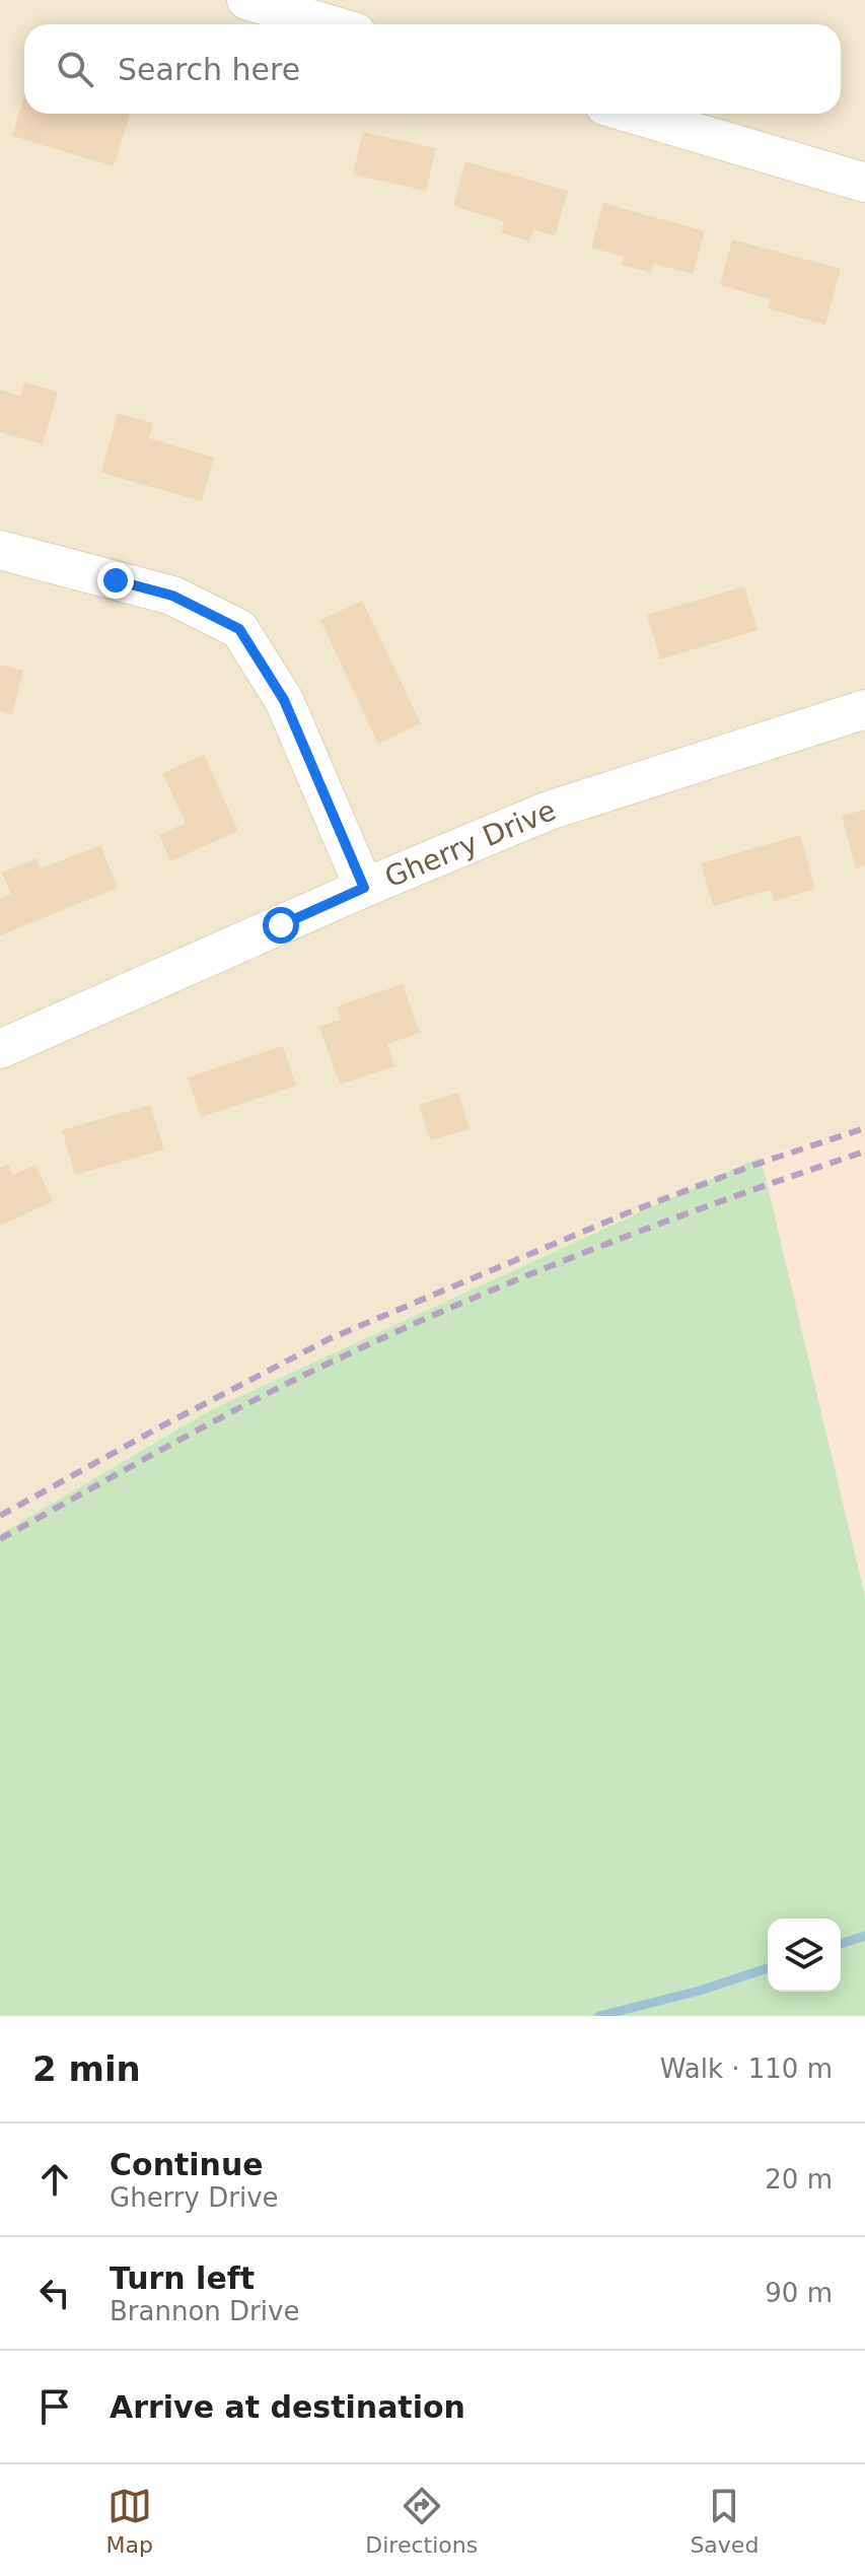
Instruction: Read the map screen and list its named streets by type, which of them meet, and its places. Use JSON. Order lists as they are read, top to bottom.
{
  "streets": {
    "street": ["Gherry Drive"]
  },
  "page": {
    "search": "Search here",
    "heading": ["2 min", "Walk · 110 m"],
    "list": [
      ["Continue", "Gherry Drive", "20 m"],
      ["Turn left", "Brannon Drive", "90 m"],
      "Arrive at destination"
    ],
    "nav": ["Map", "Directions", "Saved"]
  }
}
